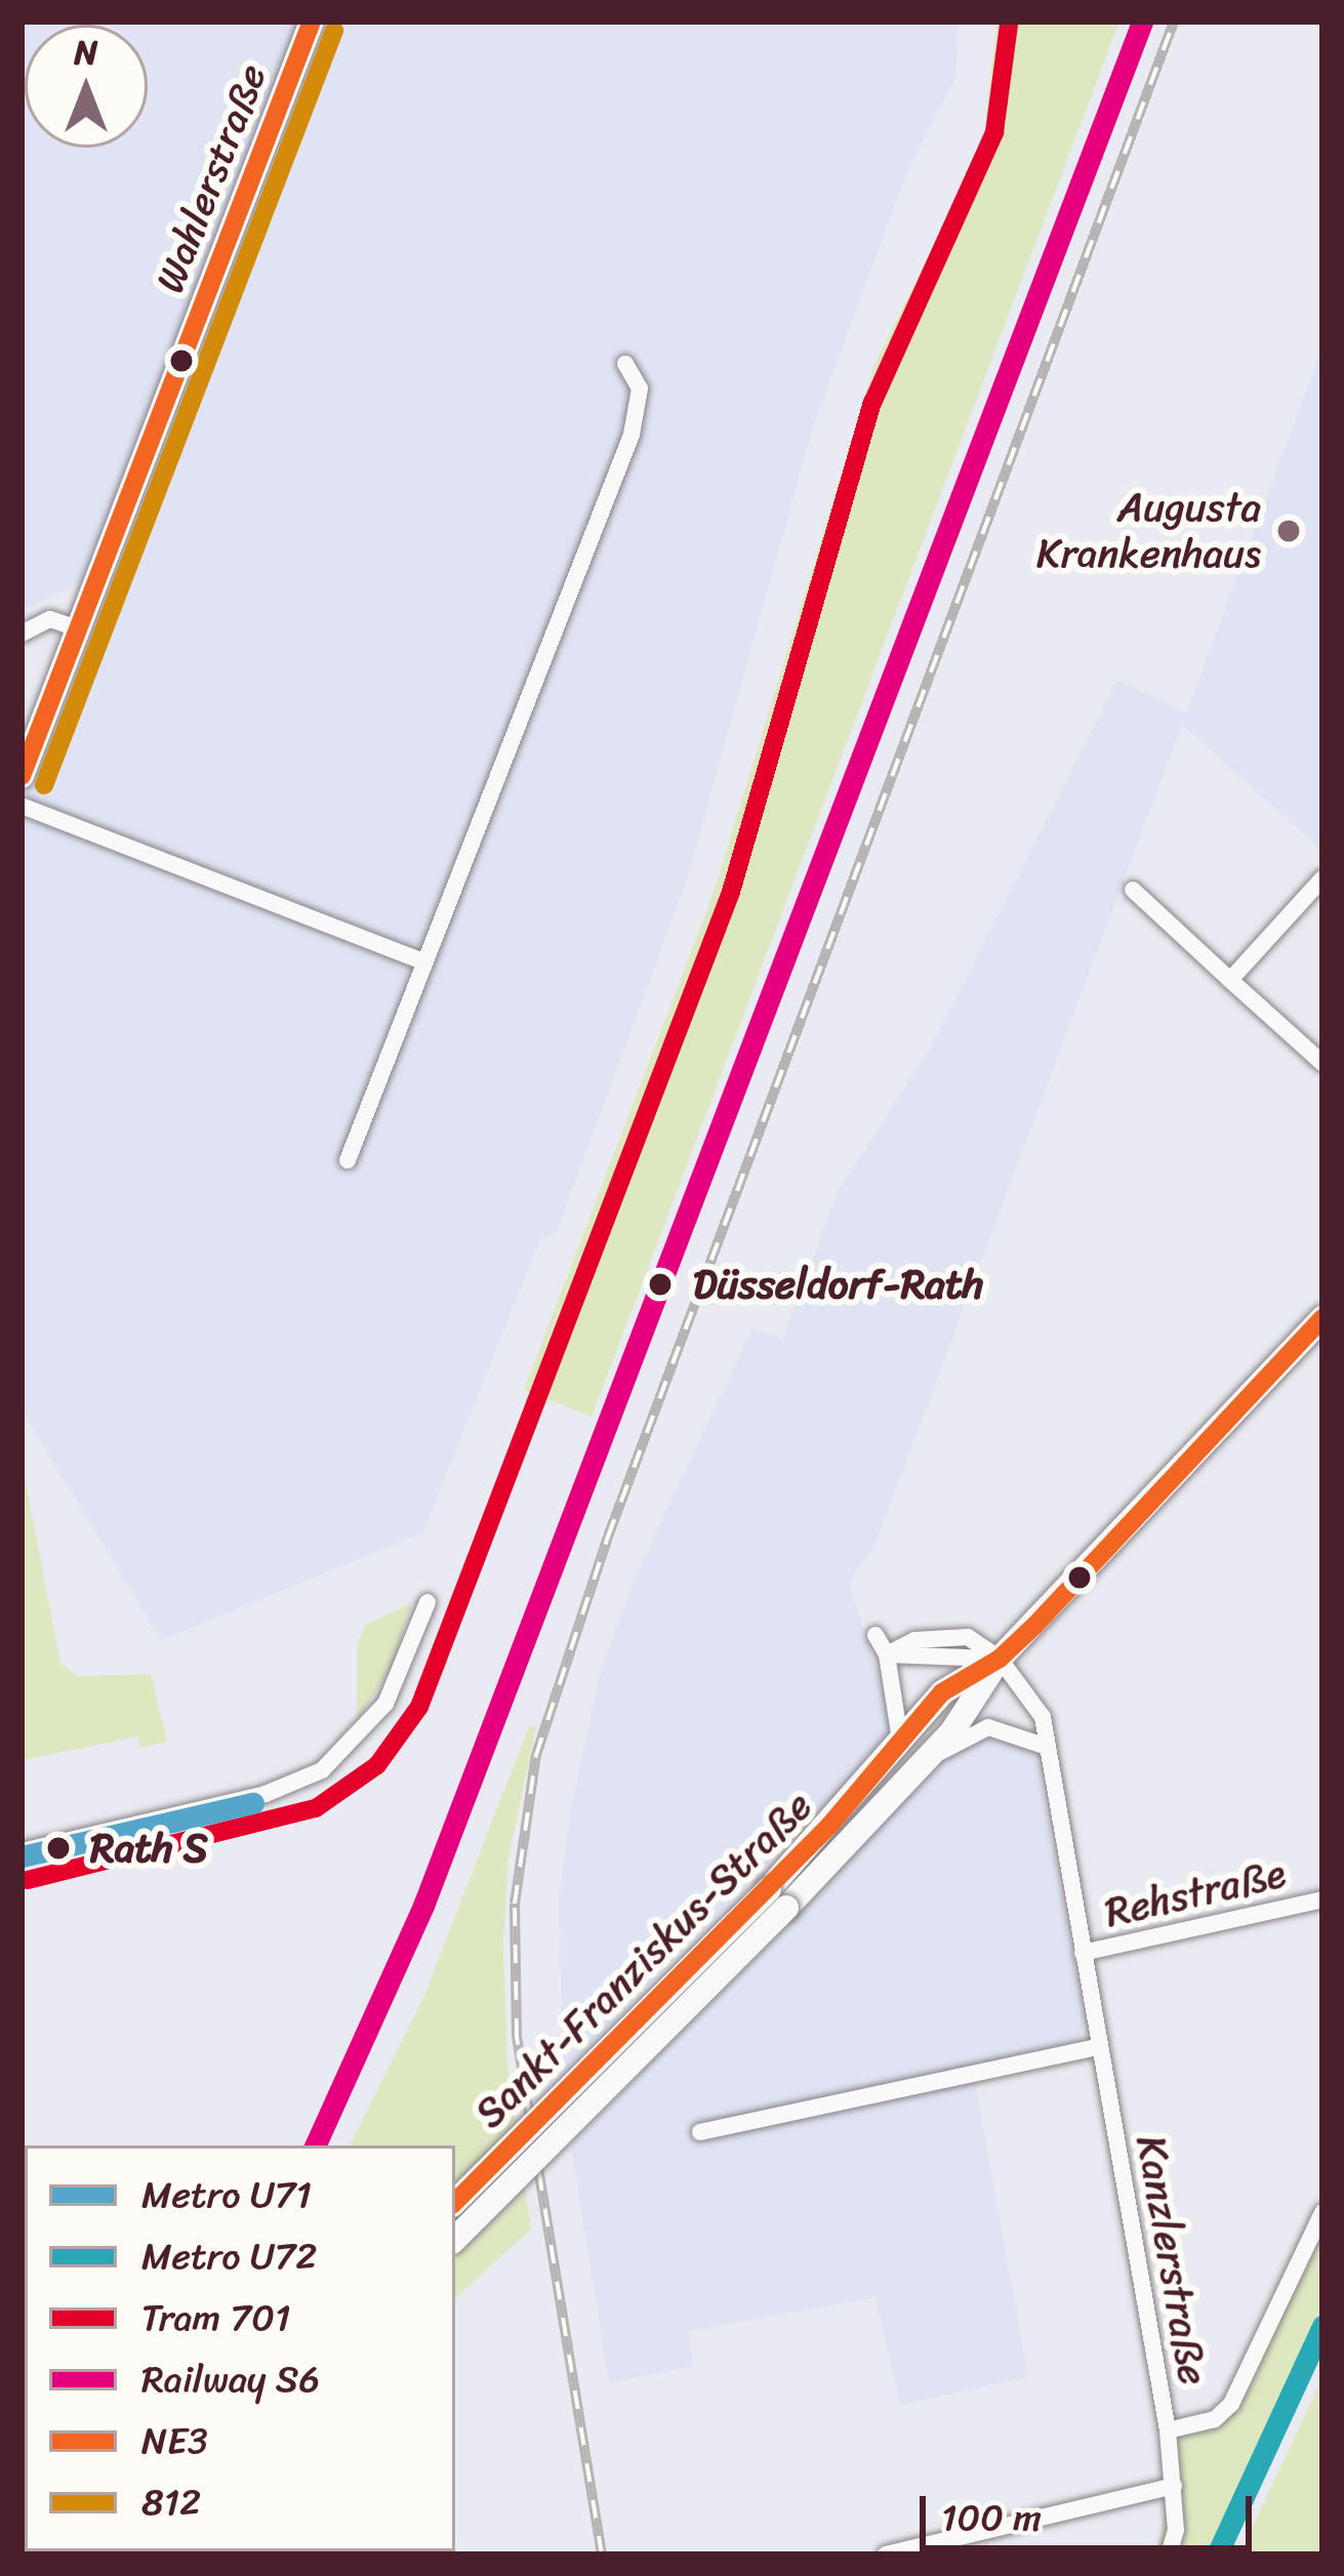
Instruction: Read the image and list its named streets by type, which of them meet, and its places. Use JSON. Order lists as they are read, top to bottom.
{
  "streets": {
    "main road": ["Wahlerstraße", "Sankt-Franziskus-Straße"],
    "street": ["Rehstraße", "Kanzlerstraße"]
  },
  "crossings": [
    ["Rehstraße", "Kanzlerstraße"],
    ["Sankt-Franziskus-Straße", "Kanzlerstraße"]
  ],
  "places": ["Augusta Krankenhaus", "Düsseldorf-Rath", "Rath S"],
  "lines": [
    "rail line S6",
    "transit line NE3",
    "tram line 701",
    "transit line 812",
    "metro line U71",
    "metro line U72"
  ],
  "legend": [
    "Metro U71",
    "Metro U72",
    "Tram 701",
    "Railway S6",
    "NE3",
    "812"
  ],
  "scale_bar": "100 m",
  "north": "top"
}
